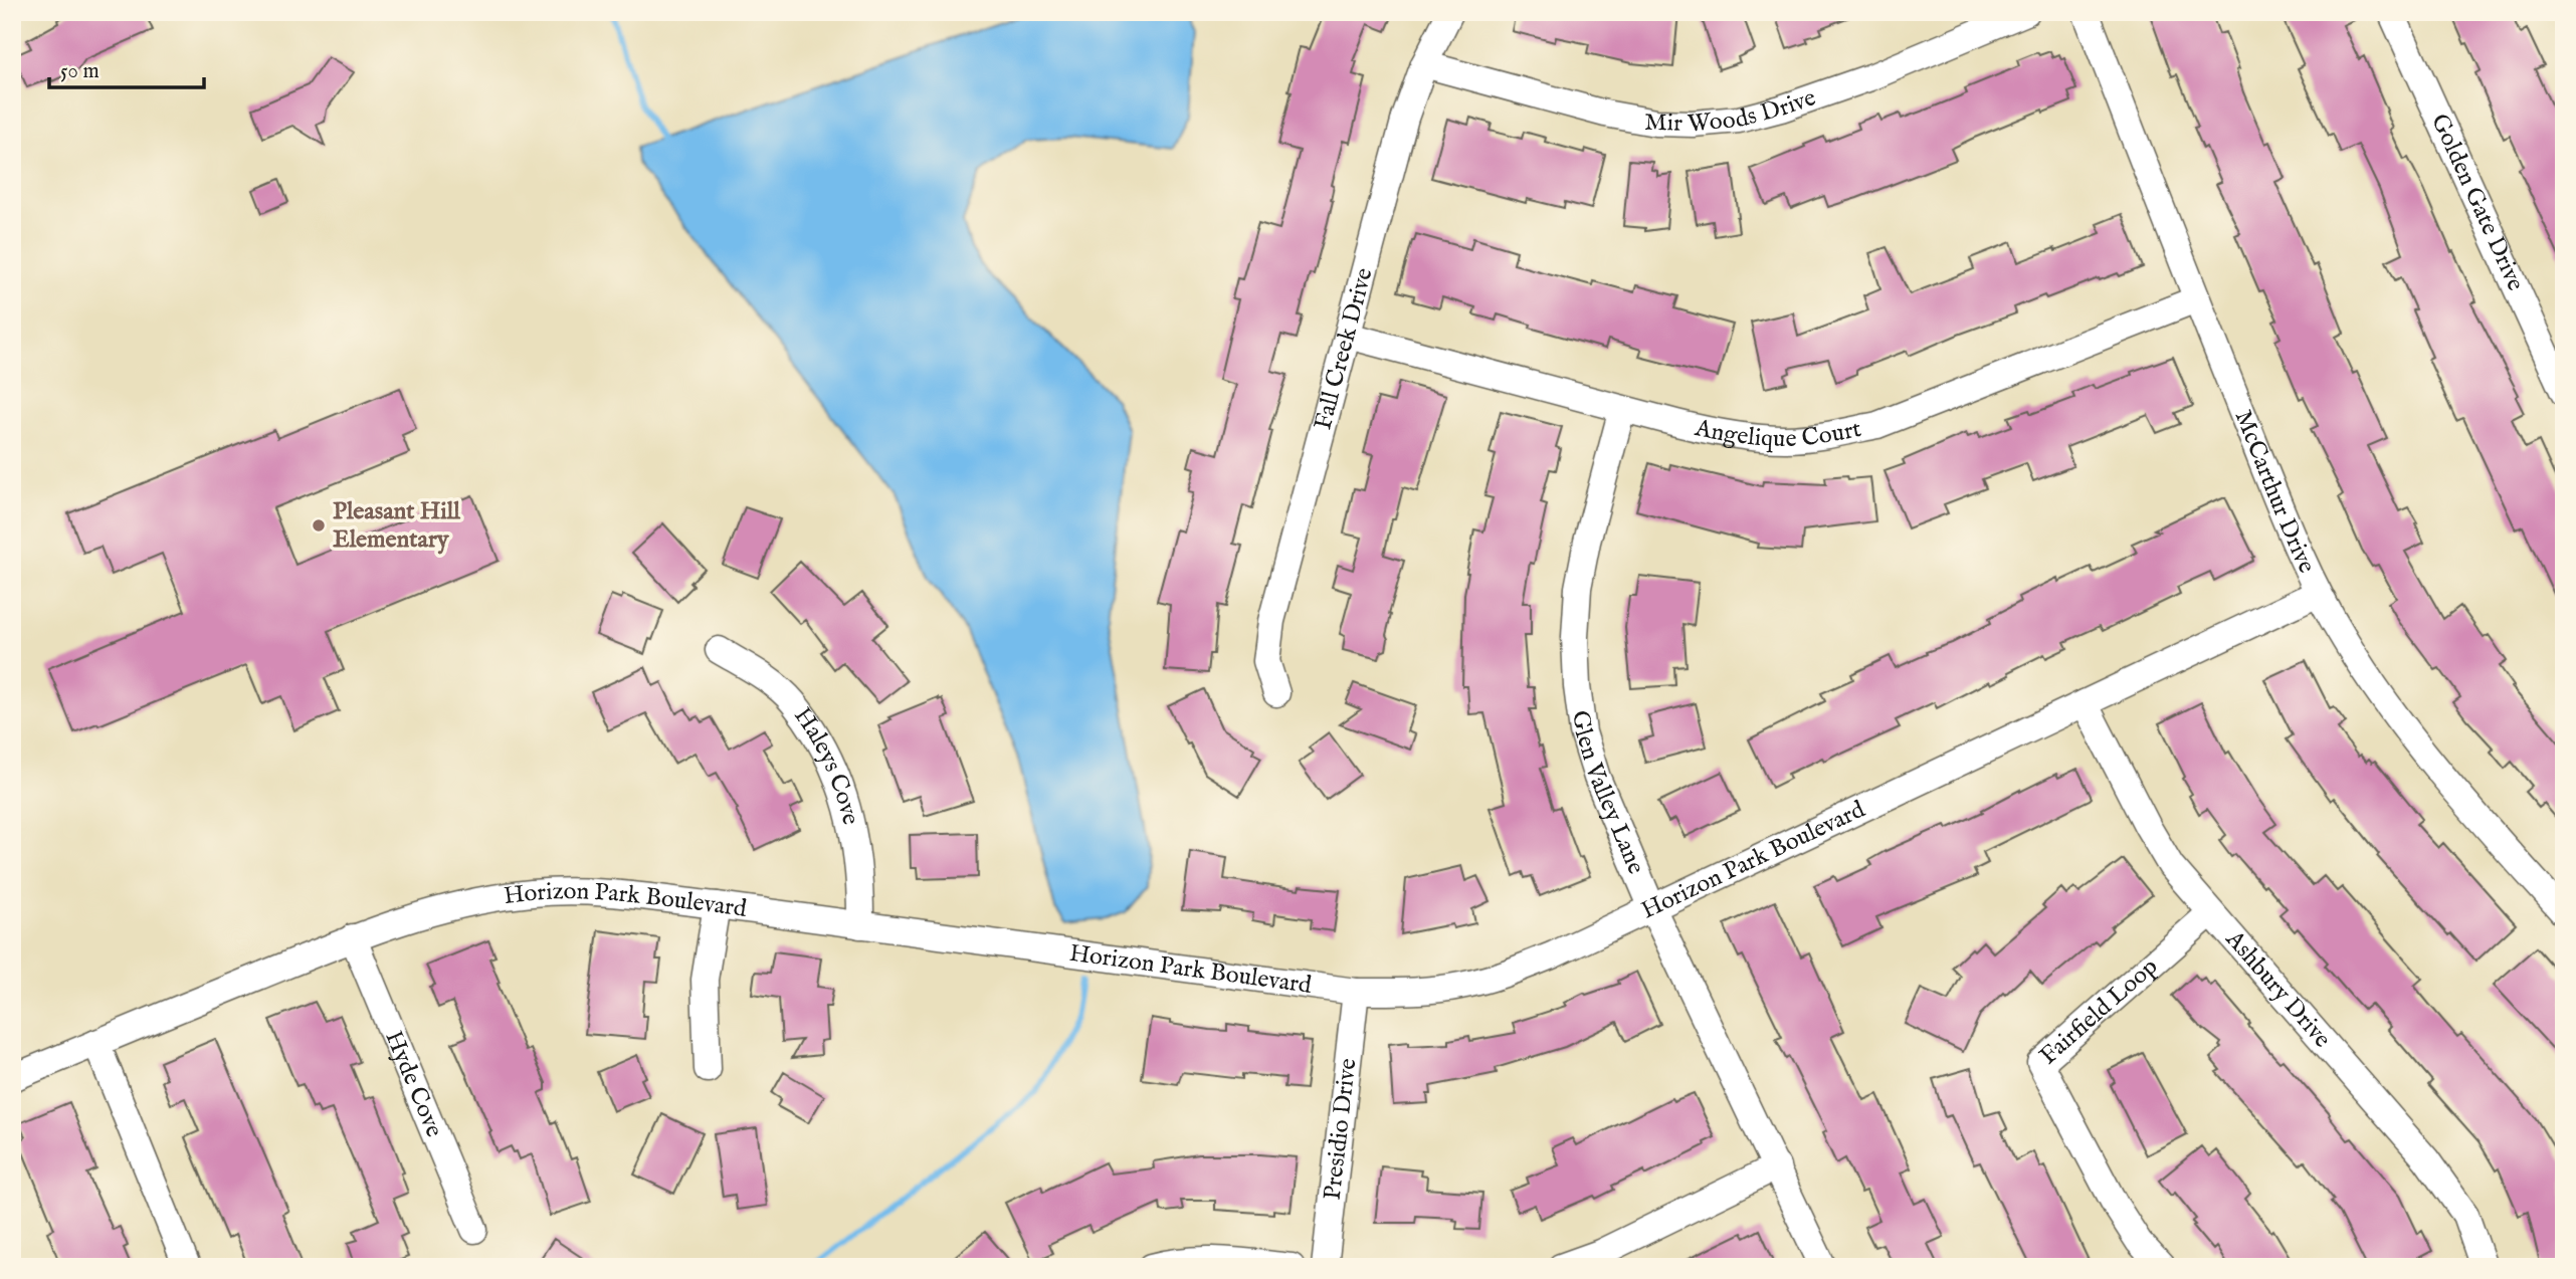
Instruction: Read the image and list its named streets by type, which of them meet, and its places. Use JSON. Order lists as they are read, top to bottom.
{
  "streets": {
    "street": [
      "Mir Woods Drive",
      "Golden Gate Drive",
      "Fall Creek Drive",
      "Angelique Court",
      "McCarthur Drive",
      "Haleys Cove",
      "Glen Valley Lane",
      "Horizon Park Boulevard",
      "Ashbury Drive",
      "Fairfield Loop",
      "Hyde Cove",
      "Presidio Drive"
    ]
  },
  "crossings": [
    ["Mir Woods Drive", "Fall Creek Drive"],
    ["Fall Creek Drive", "Angelique Court"],
    ["Angelique Court", "McCarthur Drive"],
    ["Angelique Court", "Glen Valley Lane"],
    ["McCarthur Drive", "Horizon Park Boulevard"],
    ["Haleys Cove", "Horizon Park Boulevard"],
    ["Glen Valley Lane", "Horizon Park Boulevard"],
    ["Horizon Park Boulevard", "Ashbury Drive"],
    ["Horizon Park Boulevard", "Hyde Cove"],
    ["Horizon Park Boulevard", "Presidio Drive"],
    ["Ashbury Drive", "Fairfield Loop"]
  ],
  "places": ["Pleasant Hill Elementary"],
  "scale_bar": "50 m"
}
